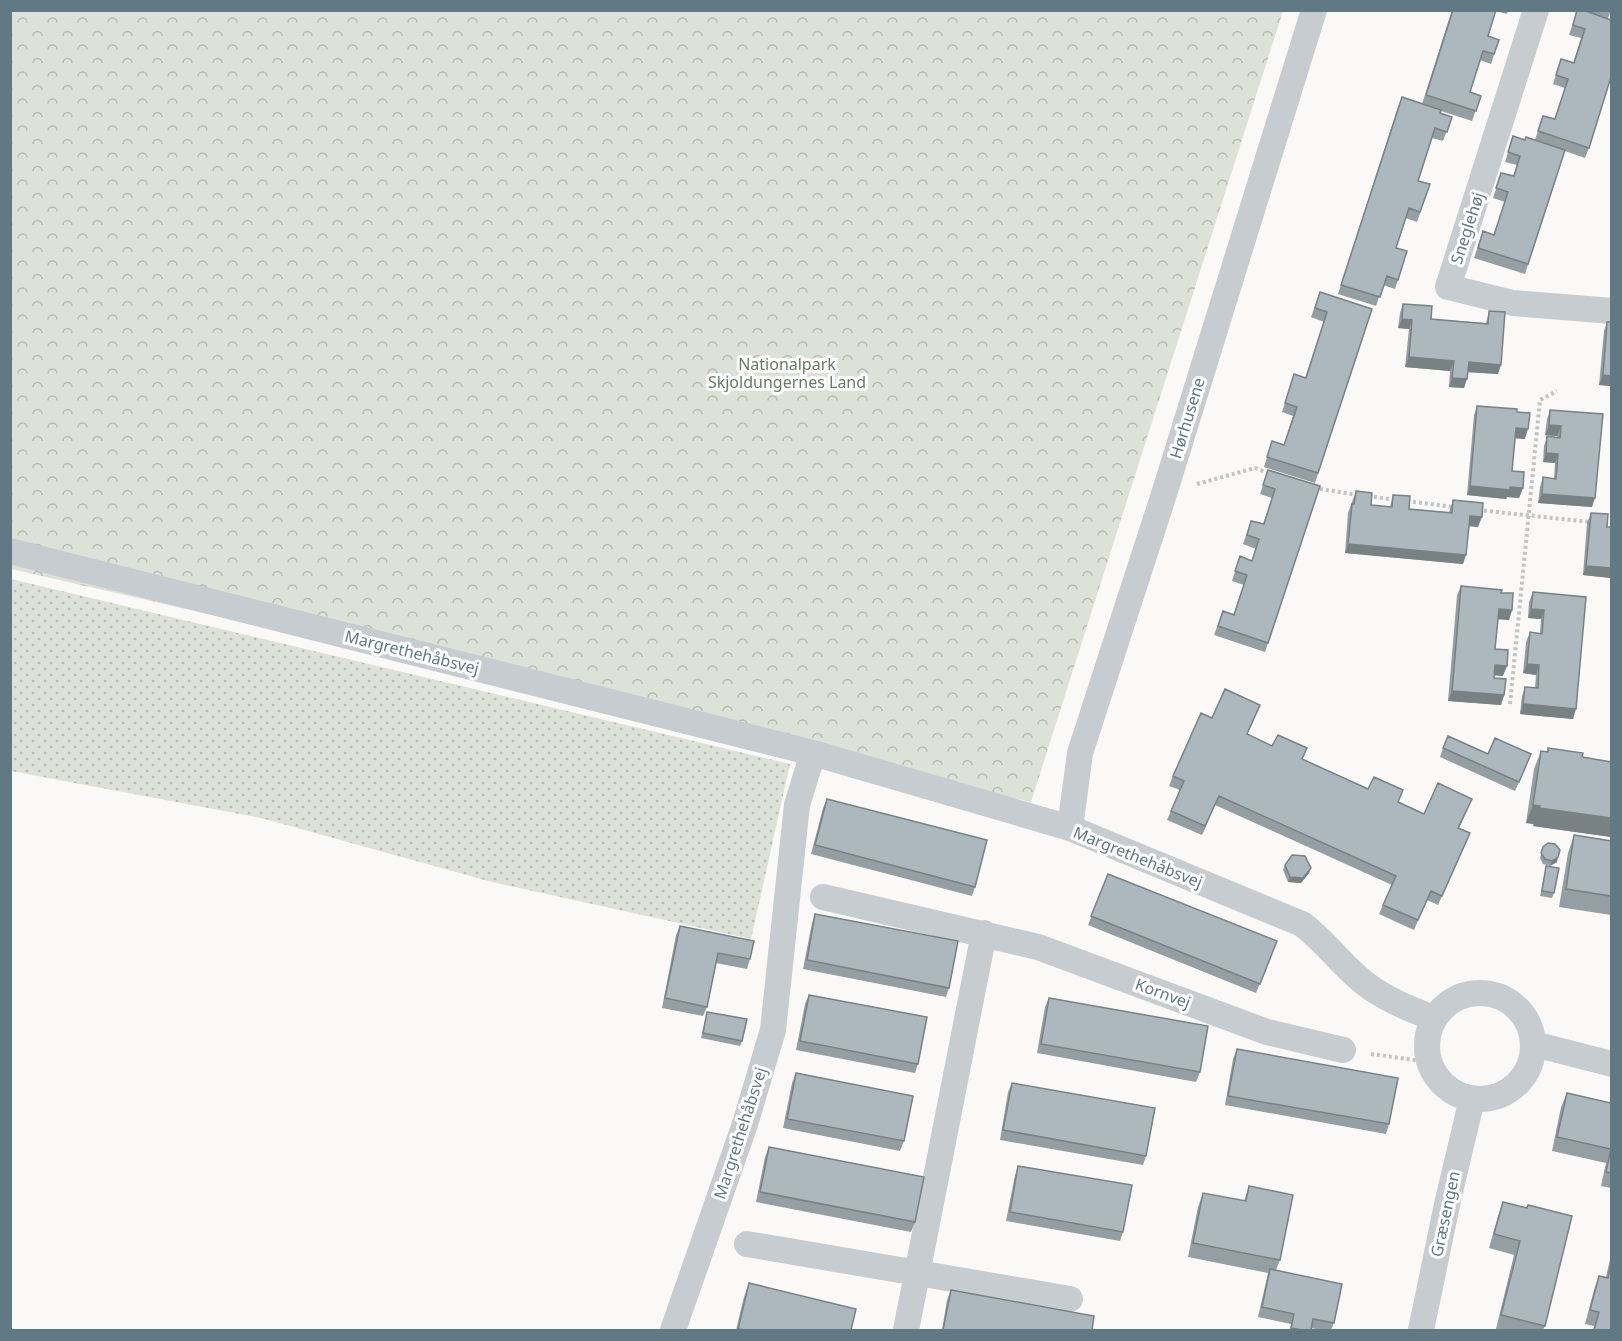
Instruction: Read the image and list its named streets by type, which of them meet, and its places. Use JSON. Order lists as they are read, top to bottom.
{
  "streets": {
    "street": [
      "Sneglehøj",
      "Hørhusene",
      "Margrethehåbsvej",
      "Kornvej",
      "Græsengen"
    ]
  },
  "crossings": [
    ["Hørhusene", "Margrethehåbsvej"],
    ["Margrethehåbsvej", "Græsengen"]
  ],
  "parks": ["Nationalpark Skjoldungernes Land"]
}
